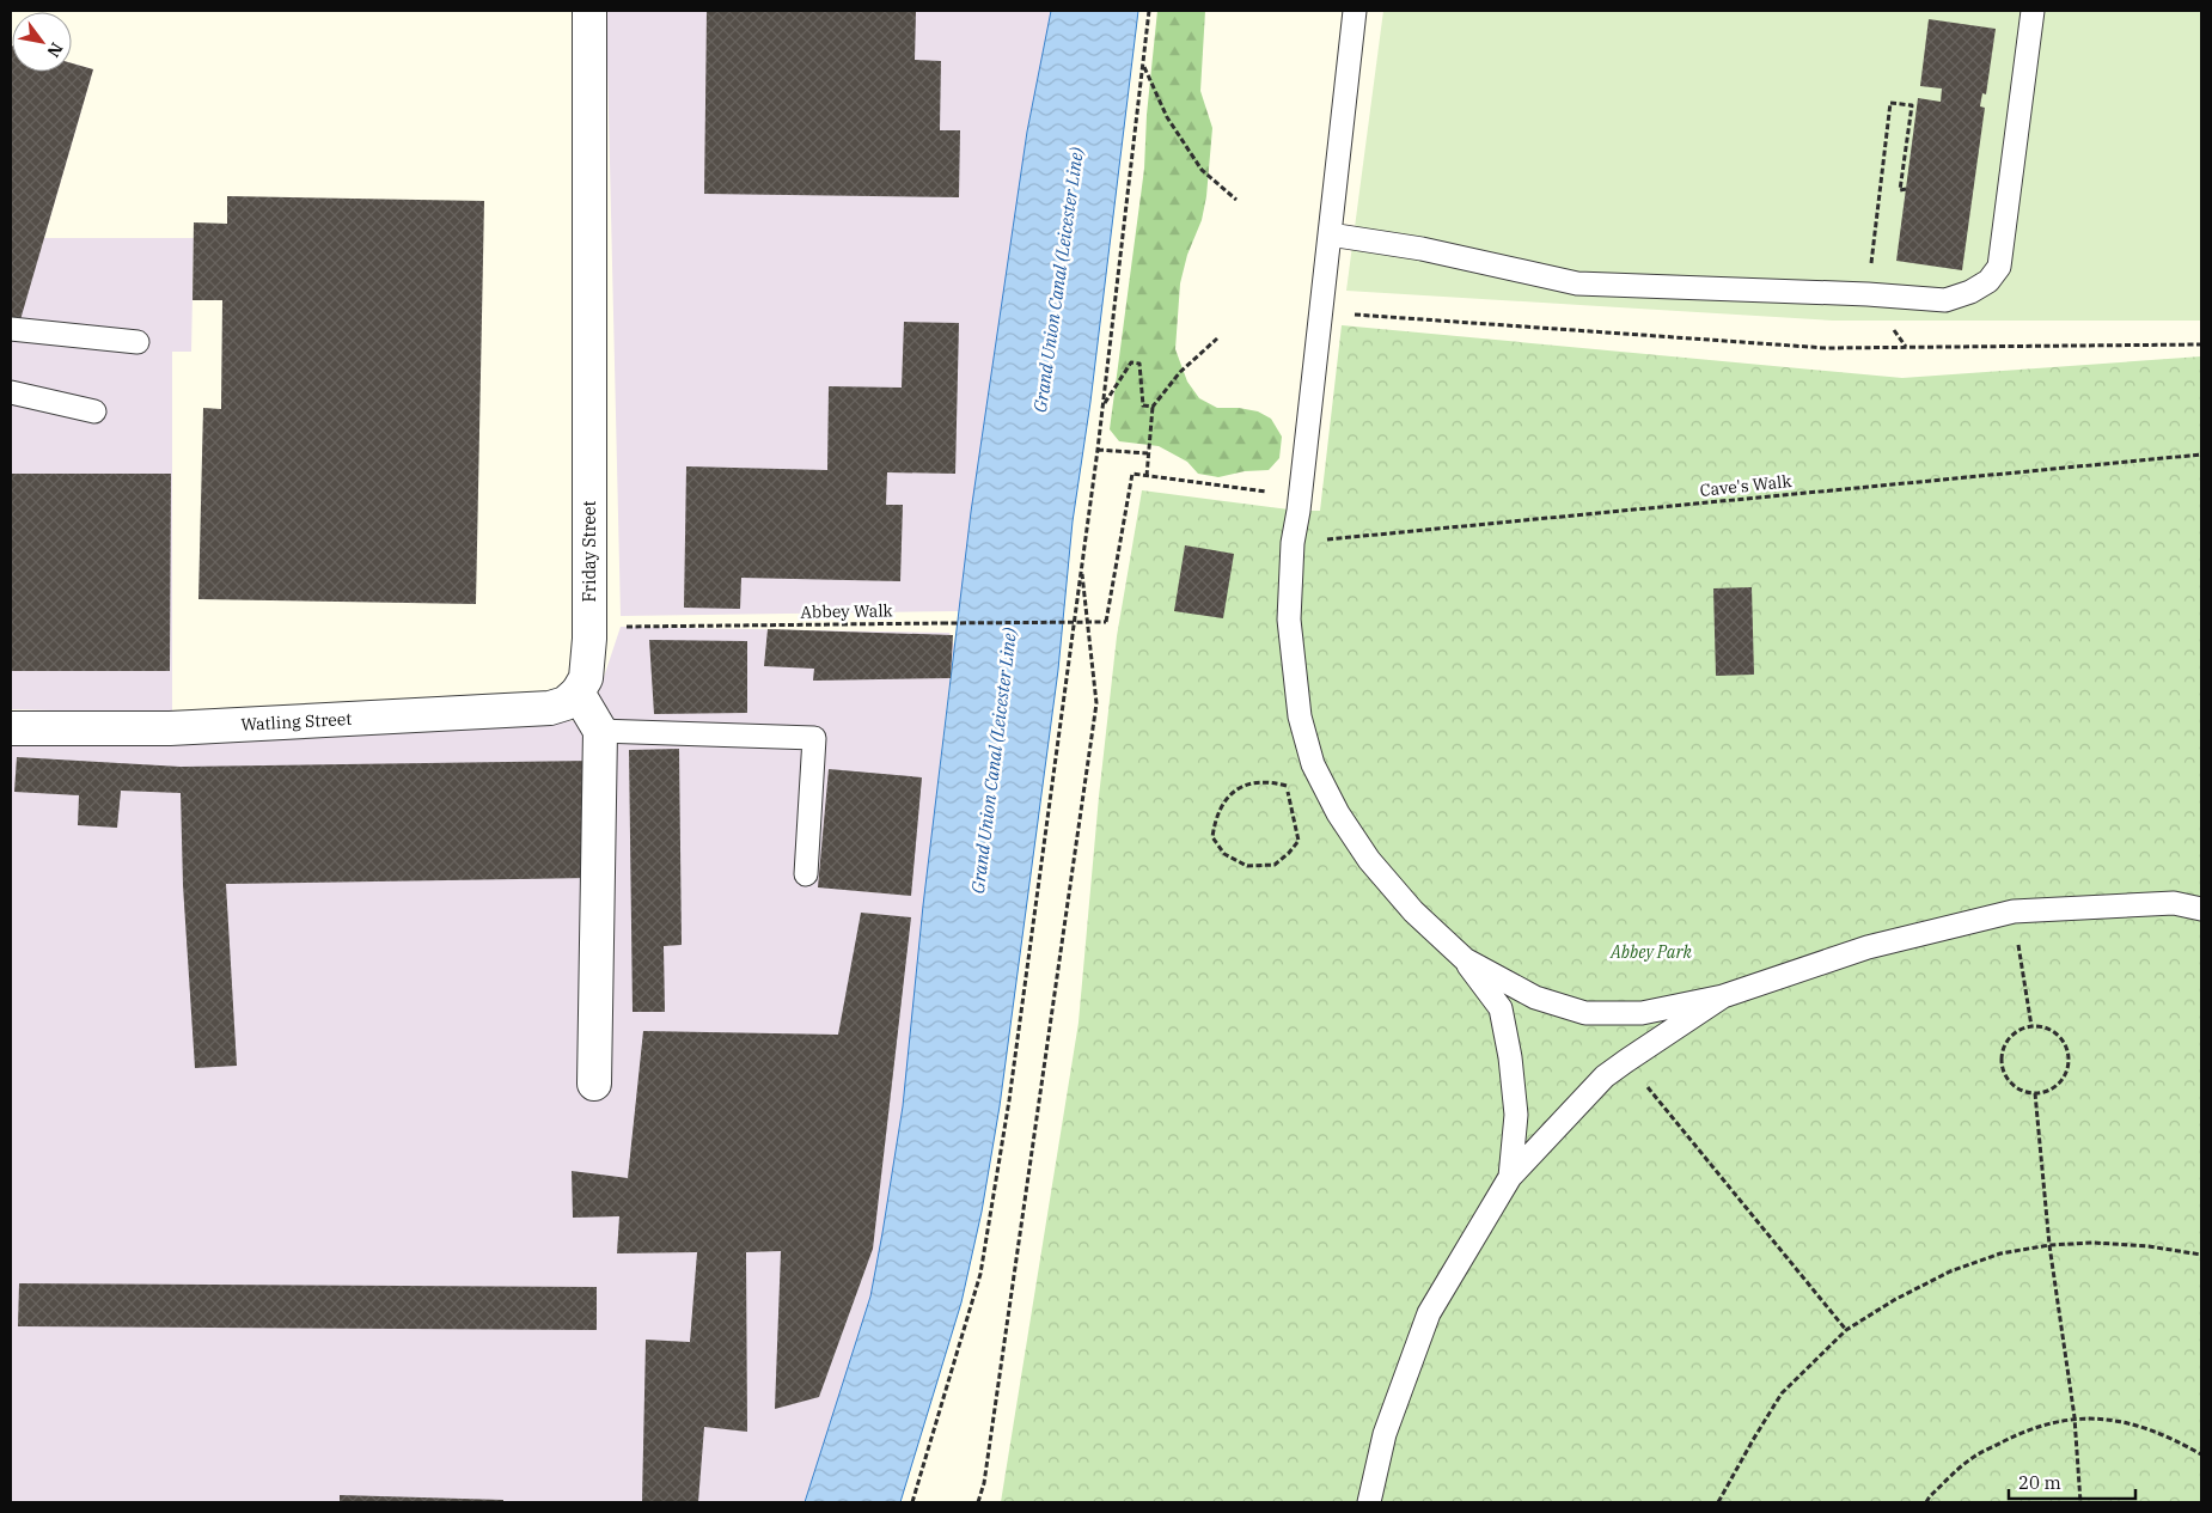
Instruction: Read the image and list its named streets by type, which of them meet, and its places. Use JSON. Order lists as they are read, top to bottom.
{
  "streets": {
    "street": ["Friday Street", "Watling Street"],
    "path": ["Cave's Walk", "Abbey Walk"]
  },
  "crossings": [
    ["Friday Street", "Abbey Walk"],
    ["Friday Street", "Watling Street"]
  ],
  "water": ["Grand Union Canal (Leicester Line)"],
  "parks": ["Abbey Park"],
  "scale_bar": "20 m",
  "north": "bottom right"
}
